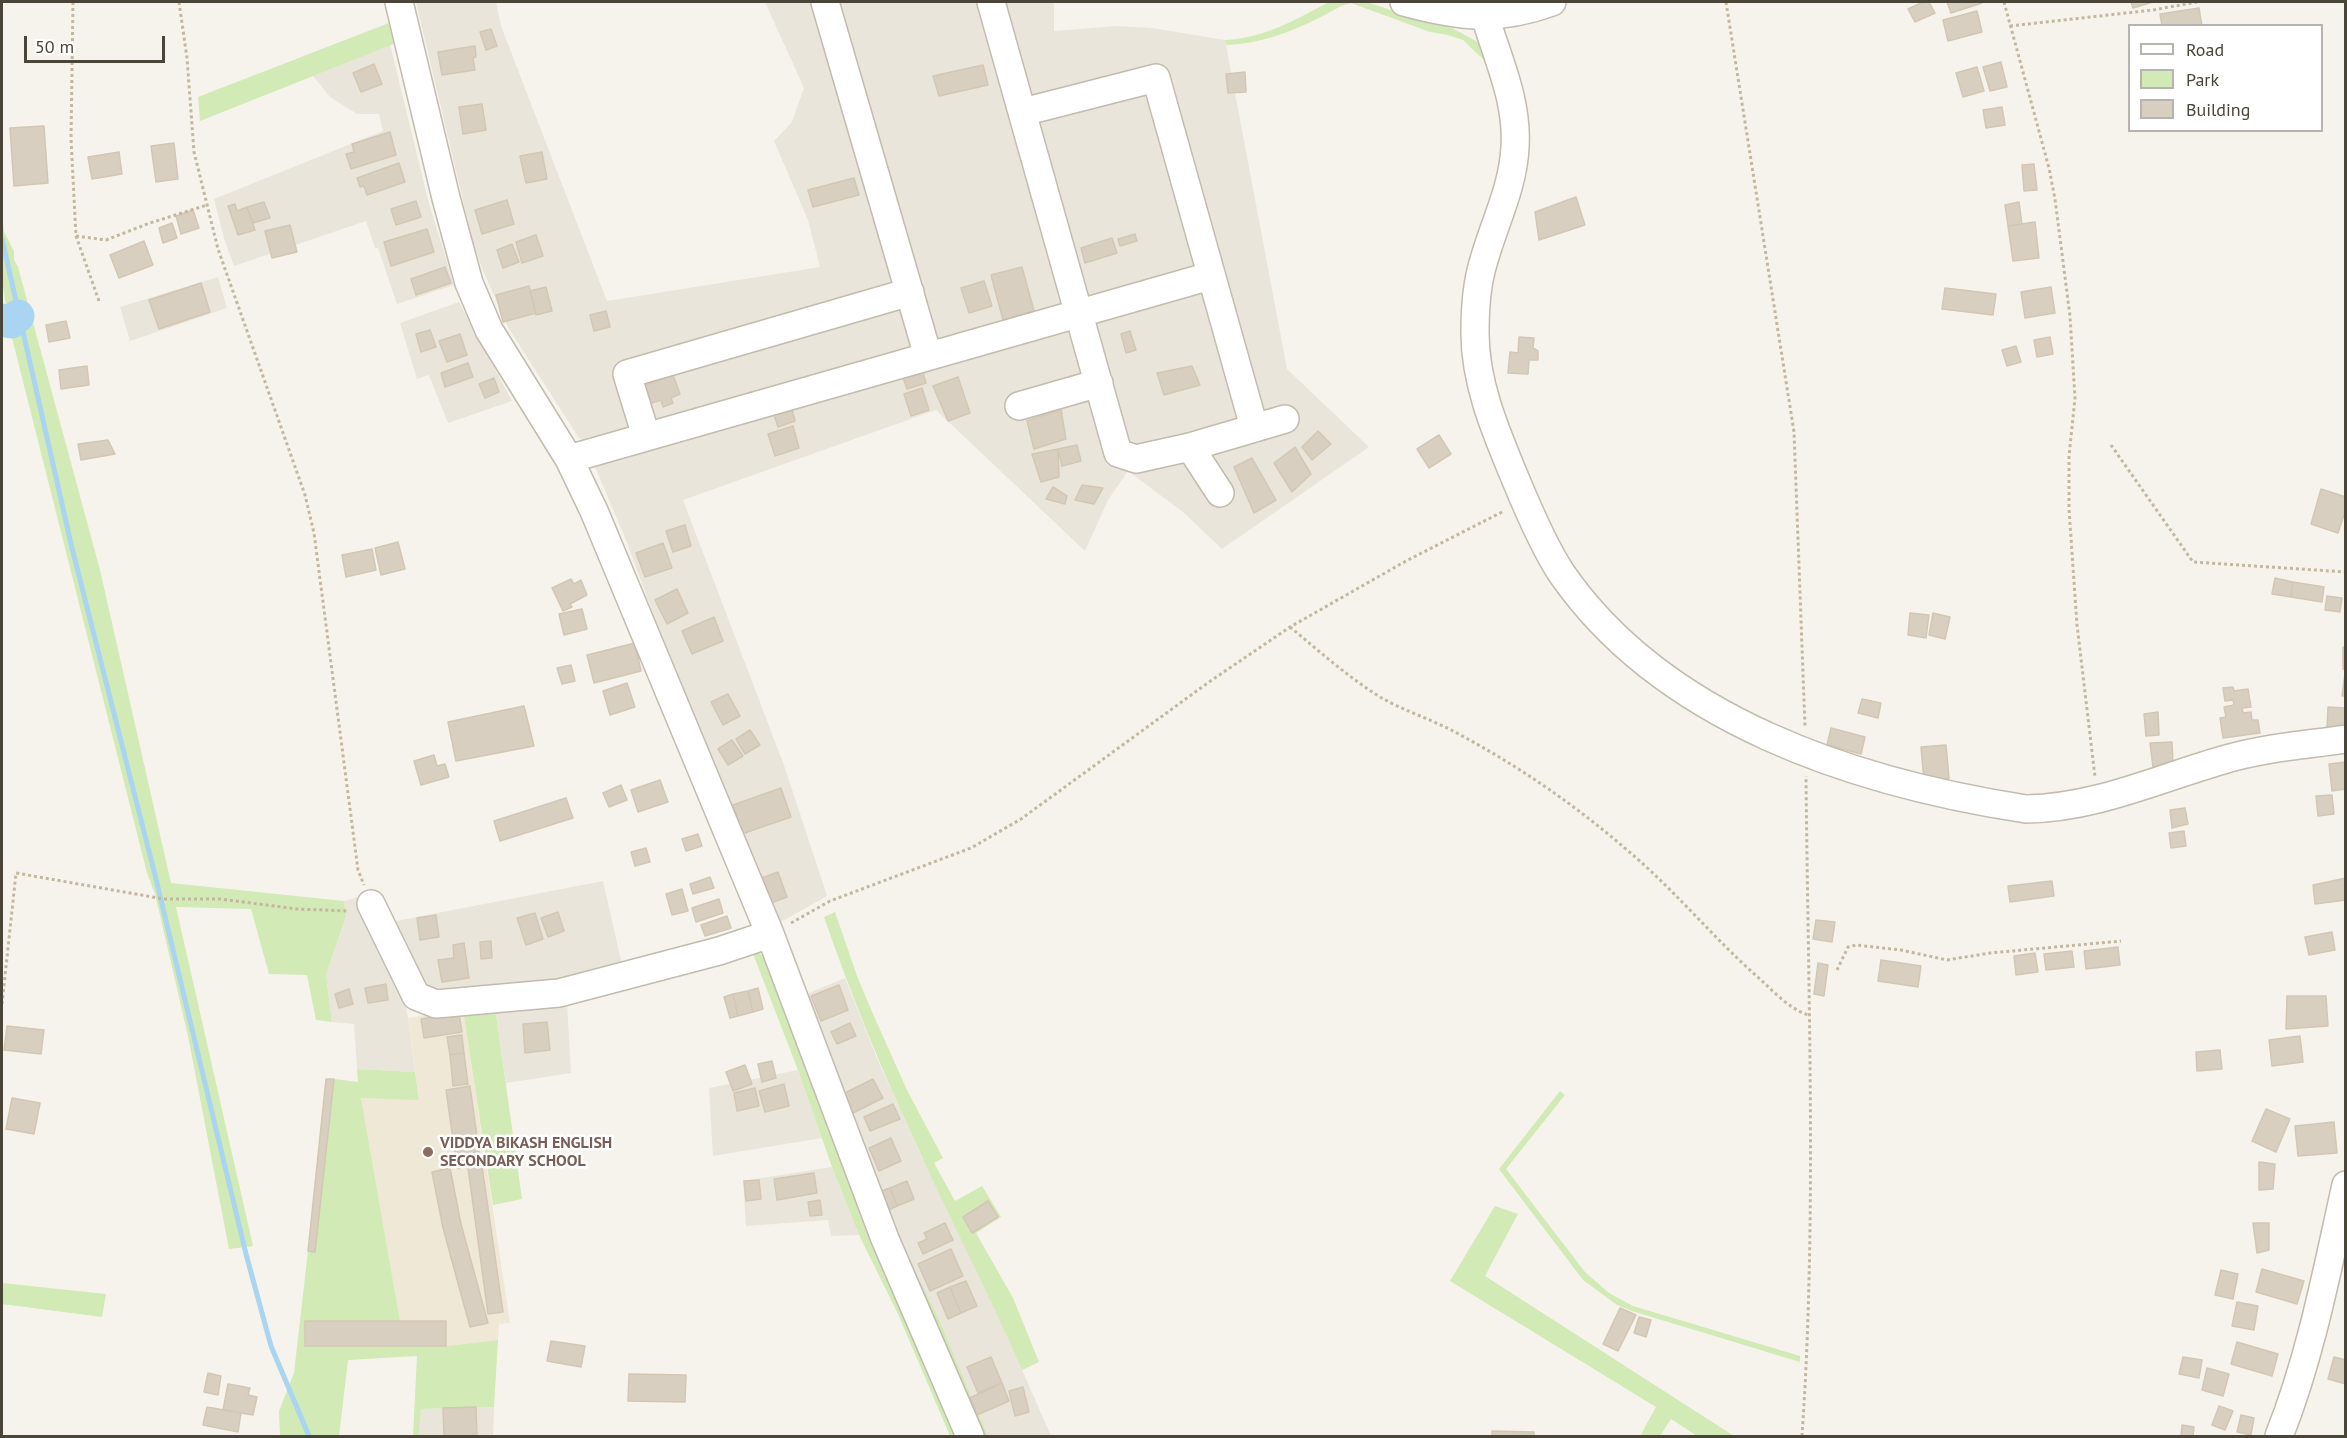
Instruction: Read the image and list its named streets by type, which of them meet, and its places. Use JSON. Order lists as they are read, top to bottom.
{
  "places": ["VIDDYA BIKASH ENGLISH SECONDARY SCHOOL"],
  "legend": ["Road", "Park", "Building"],
  "scale_bar": "50 m"
}
